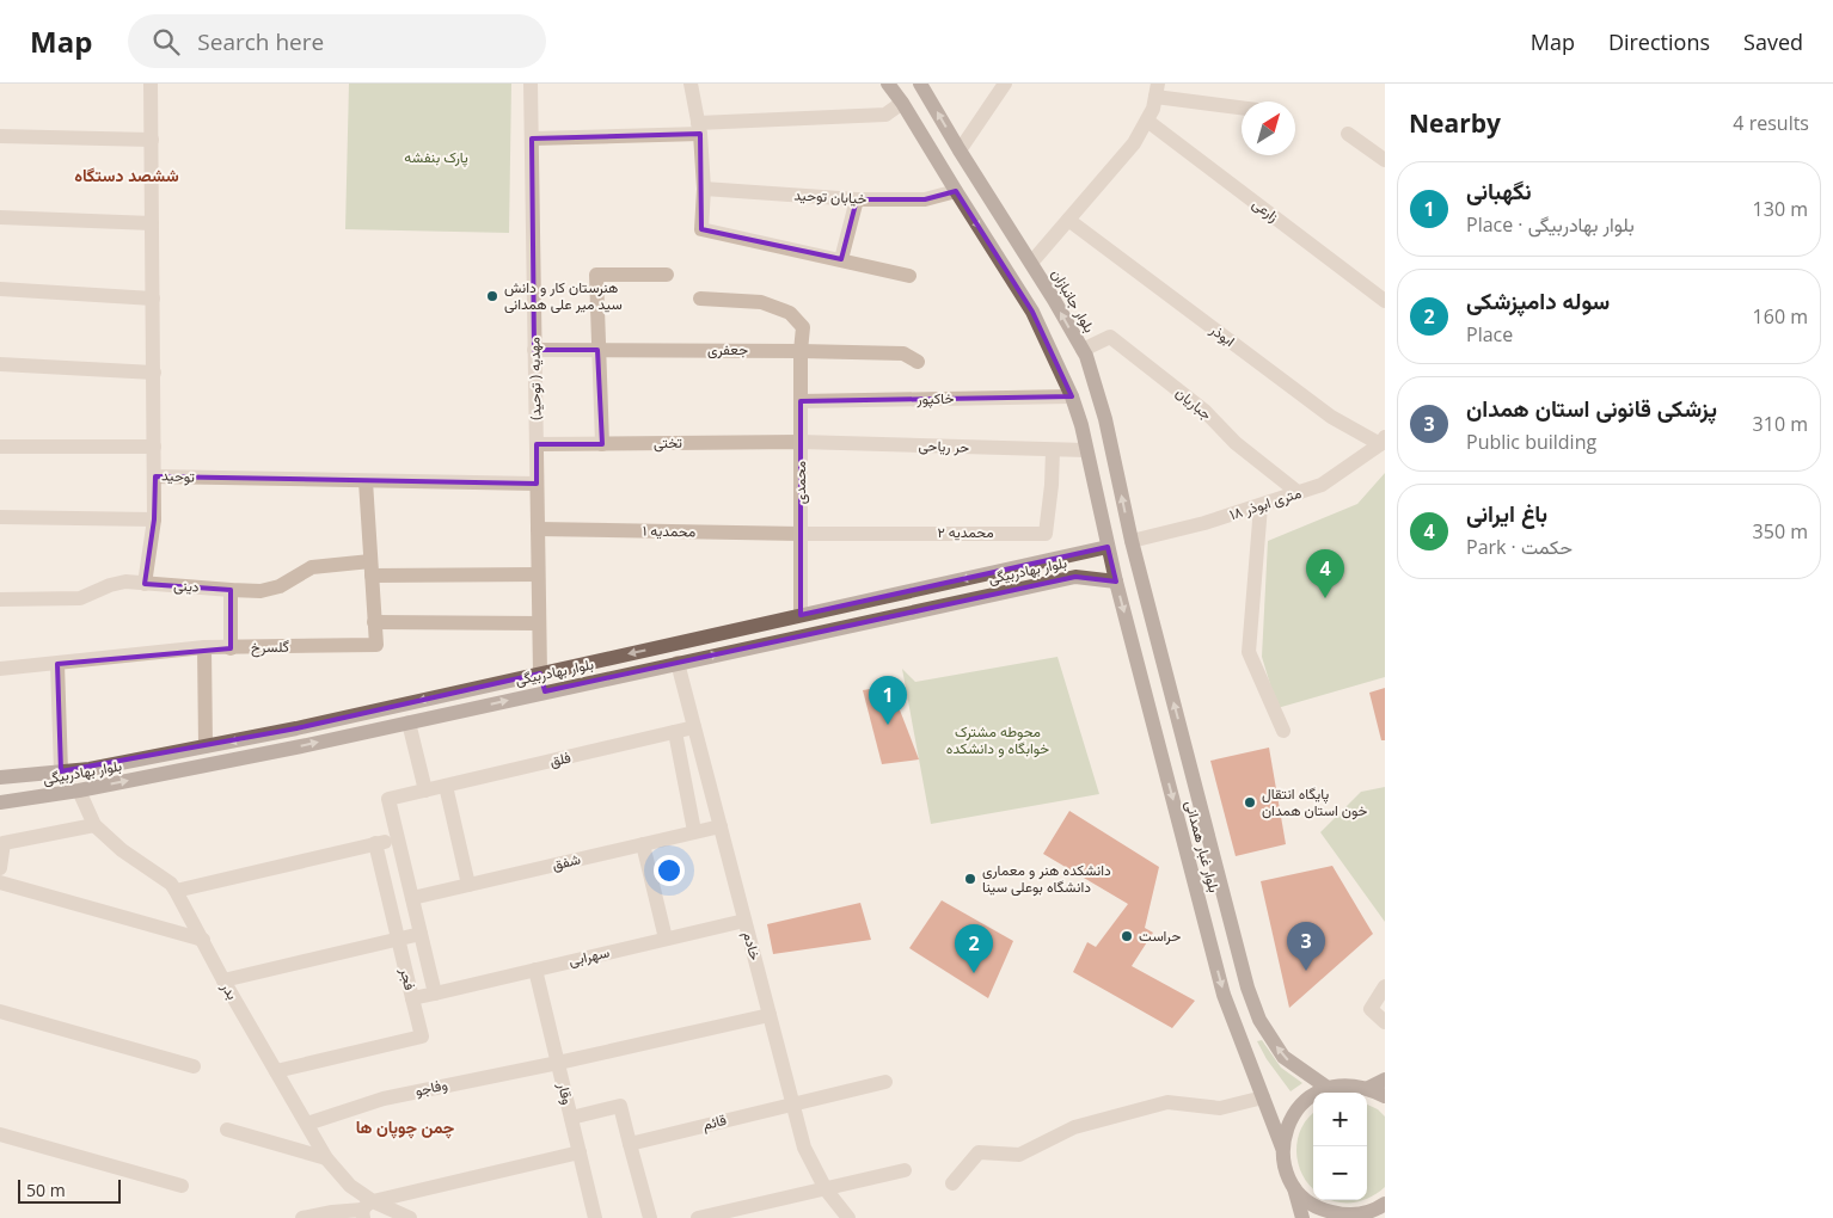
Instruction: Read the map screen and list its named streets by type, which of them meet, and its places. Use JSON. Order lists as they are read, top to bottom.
{
  "streets": {
    "main road": ["بلوار جانبازان", "بلوار بهادربیگی", "بلوار غبار همدانی"],
    "street": [
      "خیابان توحید",
      "زارعی",
      "ابوذر",
      "جعفری",
      "مهدیه ( توحید)",
      "خاکپور",
      "جباریان",
      "تختی",
      "حر ریاحی",
      "توحید",
      "محمدی",
      "۱۸ متری ابوذر",
      "محمدیه ۱",
      "محمدیه ۲",
      "دینی",
      "گلسرخ",
      "فلق",
      "شفق",
      "خادم",
      "سهرابی",
      "فجر",
      "بدر",
      "وفاجو",
      "وقار",
      "قائم"
    ]
  },
  "crossings": [
    ["بلوار جانبازان", "جباریان"],
    ["بلوار جانبازان", "۱۸ متری ابوذر"],
    ["بلوار جانبازان", "بلوار غبار همدانی"],
    ["ابوذر", "۱۸ متری ابوذر"],
    ["جعفری", "مهدیه ( توحید)"],
    ["جعفری", "محمدی"],
    ["مهدیه ( توحید)", "تختی"],
    ["مهدیه ( توحید)", "توحید"],
    ["مهدیه ( توحید)", "محمدیه ۱"],
    ["مهدیه ( توحید)", "بلوار بهادربیگی"],
    ["مهدیه ( توحید)", "دینی"],
    ["خاکپور", "محمدی"],
    ["جباریان", "۱۸ متری ابوذر"],
    ["تختی", "حر ریاحی"],
    ["تختی", "محمدی"],
    ["حر ریاحی", "محمدی"],
    ["حر ریاحی", "محمدیه ۲"],
    ["توحید", "گلسرخ"],
    ["محمدی", "محمدیه ۱"],
    ["محمدی", "محمدیه ۲"],
    ["محمدی", "بلوار بهادربیگی"],
    ["محمدیه ۱", "محمدیه ۲"],
    ["بلوار بهادربیگی", "بلوار غبار همدانی"],
    ["بلوار بهادربیگی", "خادم"],
    ["بلوار بهادربیگی", "بدر"],
    ["دینی", "گلسرخ"],
    ["فلق", "خادم"],
    ["فلق", "فجر"],
    ["شفق", "خادم"],
    ["شفق", "فجر"],
    ["خادم", "سهرابی"],
    ["خادم", "وفاجو"],
    ["خادم", "قائم"],
    ["سهرابی", "فجر"],
    ["سهرابی", "وقار"],
    ["بدر", "وفاجو"],
    ["وفاجو", "وقار"]
  ],
  "districts": ["ششصد دستگاه", "چمن چوپان ها"],
  "parks": ["پارک بنفشه", "محوطه مشترک خوابگاه و دانشکده"],
  "places": [
    "هنرستان کار و دانش سید میر علی همدانی",
    "پایگاه انتقال خون استان همدان",
    "دانشکده هنر و معماری دانشگاه بوعلی سینا",
    "حراست"
  ],
  "scale_bar": "50 m",
  "north": "top right",
  "page": {
    "header": "Map",
    "search": "Search here",
    "nav": ["Map", "Directions", "Saved"],
    "heading": ["Nearby", "4 results"],
    "list": [
      {
        "mark": "1",
        "name": "نگهبانی",
        "note": "Place · بلوار بهادربیگی",
        "value": "130 m"
      },
      {
        "mark": "2",
        "name": "سوله دامپزشکی",
        "note": "Place",
        "value": "160 m"
      },
      {
        "mark": "3",
        "name": "پزشکی قانونی استان همدان",
        "note": "Public building",
        "value": "310 m"
      },
      {
        "mark": "4",
        "name": "باغ ایرانی",
        "note": "Park · حکمت",
        "value": "350 m"
      }
    ],
    "pins": [
      "4",
      "1",
      "3",
      "2"
    ],
    "map_buttons": ["+", "−"],
    "scale": "50 m"
  }
}
